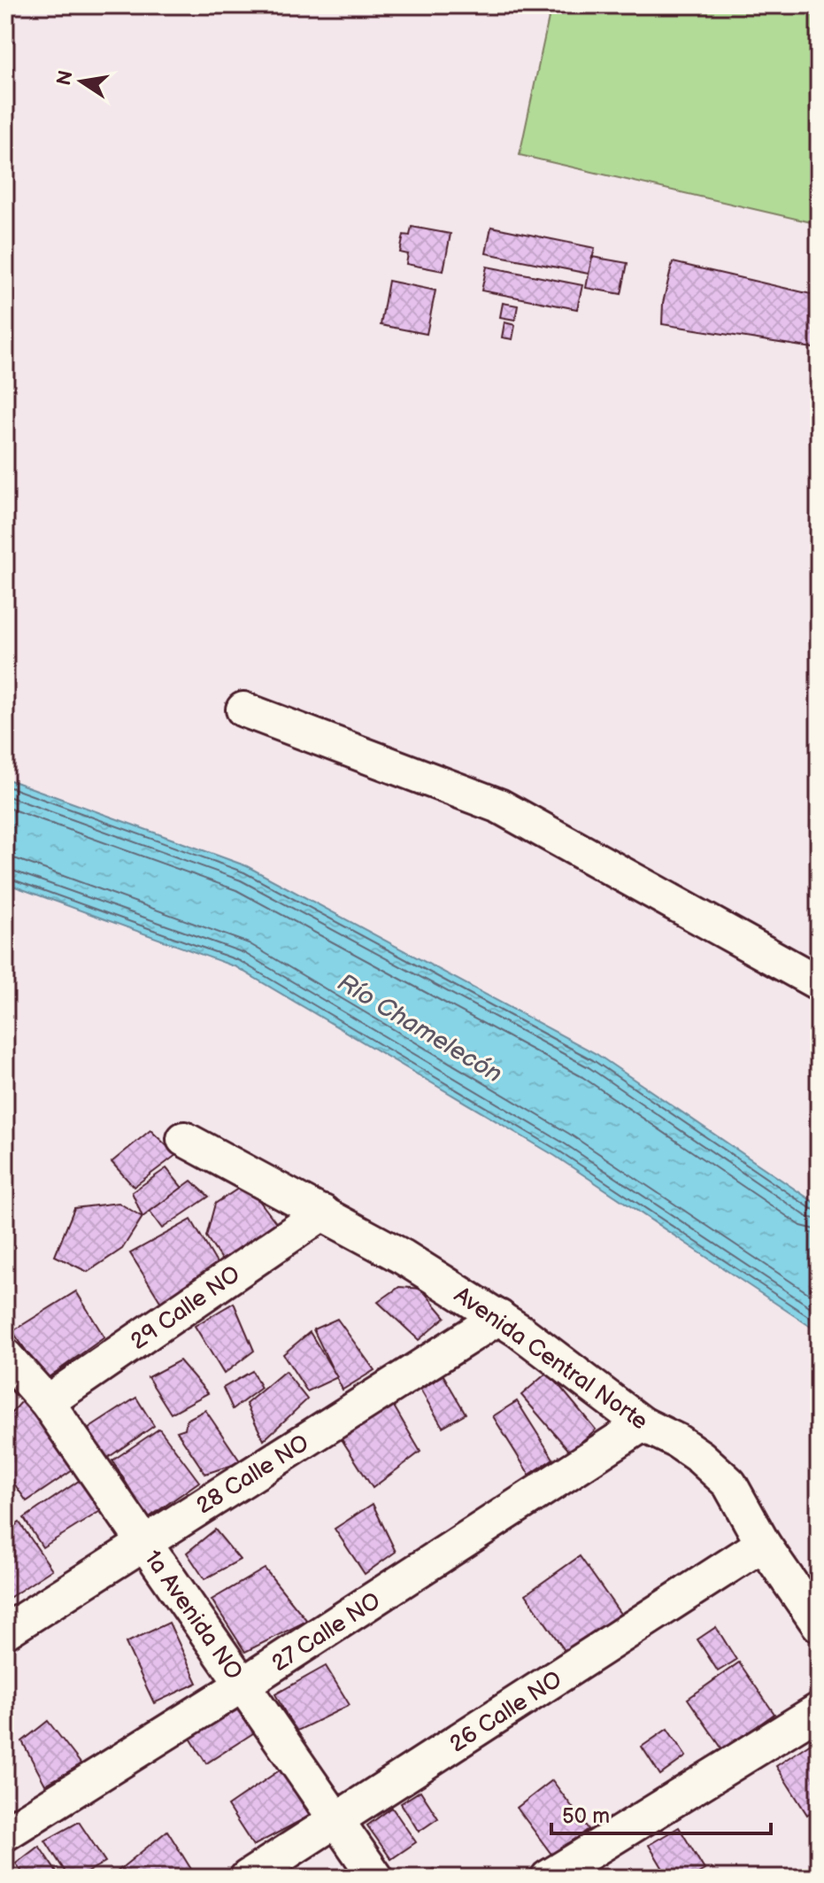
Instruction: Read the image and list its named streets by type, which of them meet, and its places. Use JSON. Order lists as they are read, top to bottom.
{
  "streets": {
    "street": [
      "29 Calle NO",
      "Avenida Central Norte",
      "28 Calle NO",
      "1a Avenida NO",
      "27 Calle NO",
      "26 Calle NO"
    ]
  },
  "crossings": [
    ["29 Calle NO", "Avenida Central Norte"],
    ["29 Calle NO", "1a Avenida NO"],
    ["Avenida Central Norte", "28 Calle NO"],
    ["Avenida Central Norte", "27 Calle NO"],
    ["Avenida Central Norte", "26 Calle NO"],
    ["28 Calle NO", "1a Avenida NO"],
    ["1a Avenida NO", "27 Calle NO"],
    ["1a Avenida NO", "26 Calle NO"]
  ],
  "water": ["Río Chamelecón"],
  "scale_bar": "50 m",
  "north": "left"
}
